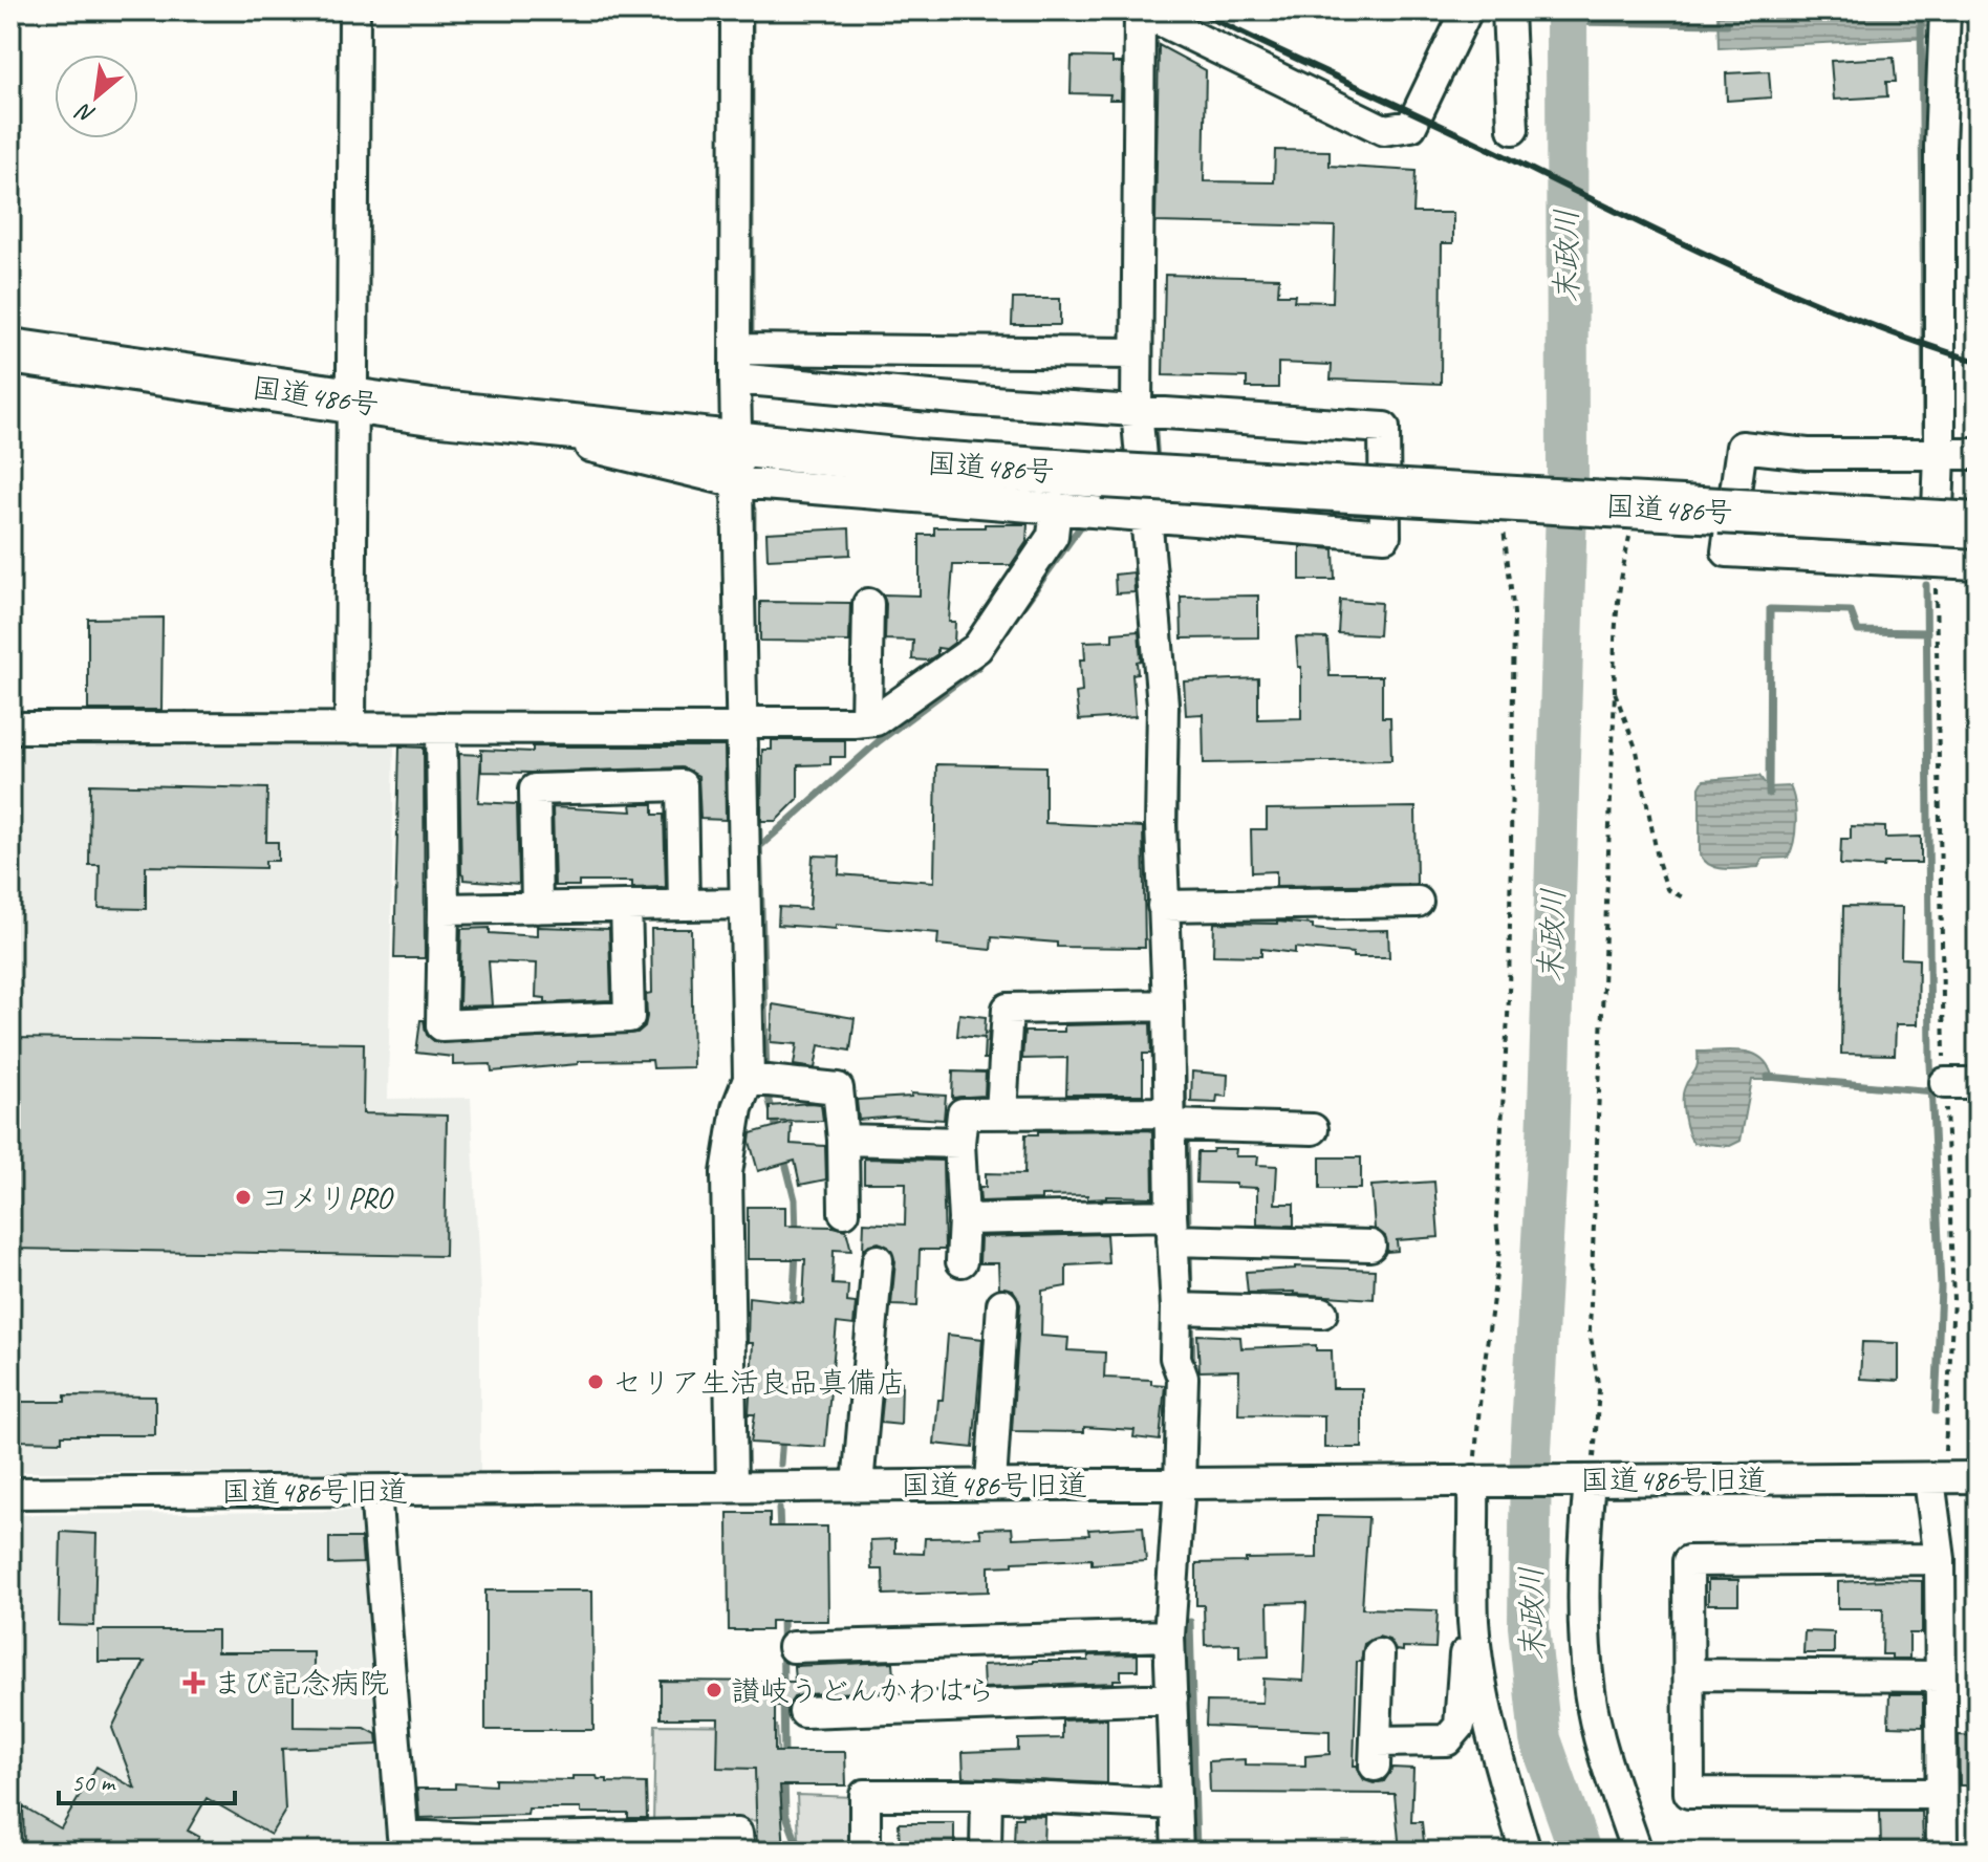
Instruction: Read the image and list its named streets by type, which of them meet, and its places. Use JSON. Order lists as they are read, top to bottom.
{
  "streets": {
    "highway": ["国道486号"],
    "street": ["国道486号旧道"]
  },
  "water": ["末政川"],
  "places": {
    "other": ["コメリPRO", "セリア生活良品真備店", "讃岐うどんかわはら"],
    "health": ["まび記念病院"]
  },
  "scale_bar": "50 m",
  "north": "bottom left"
}
